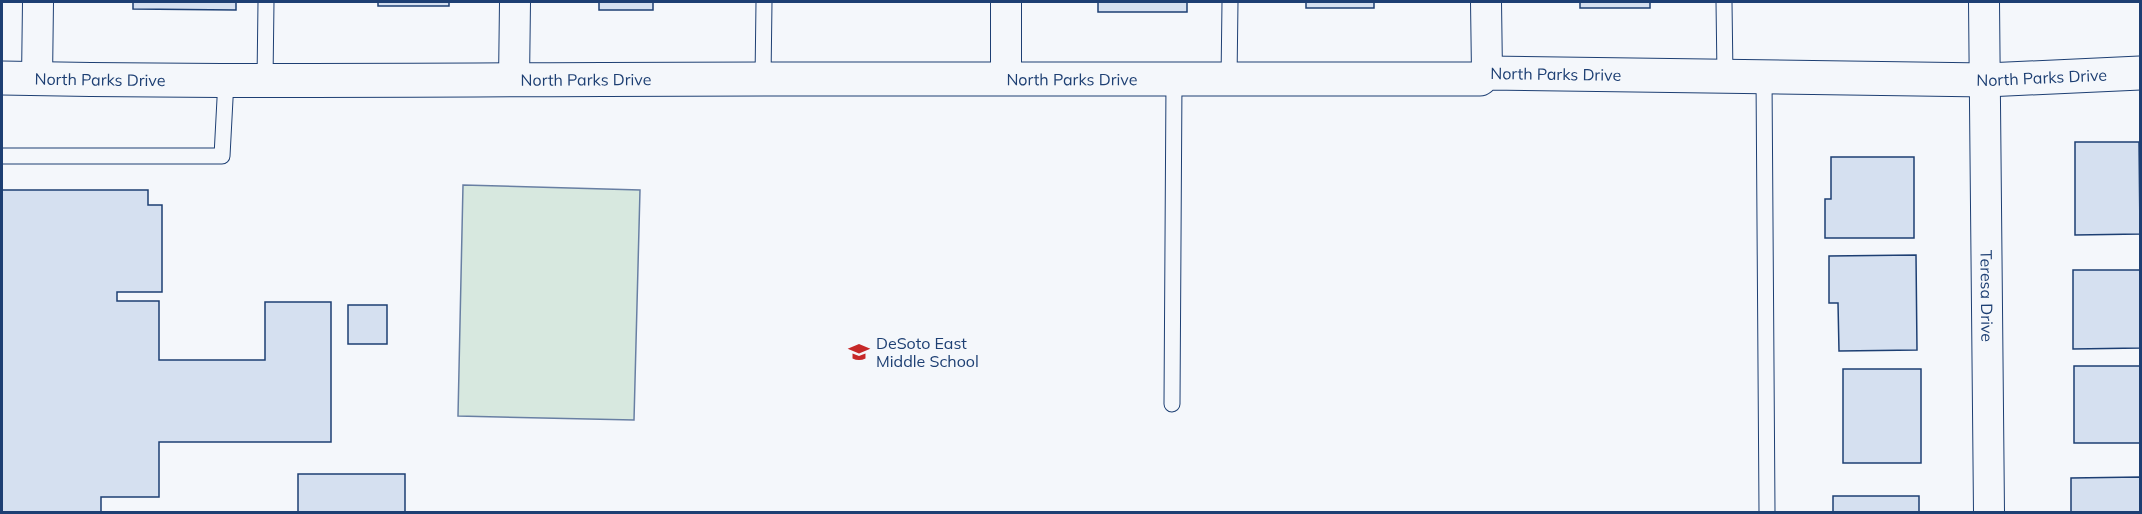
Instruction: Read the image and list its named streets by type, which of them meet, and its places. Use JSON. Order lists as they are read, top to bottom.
{
  "streets": {
    "street": ["North Parks Drive", "Teresa Drive"]
  },
  "crossings": [
    ["North Parks Drive", "Teresa Drive"]
  ],
  "places": {
    "school or university": ["DeSoto East Middle School"]
  }
}
